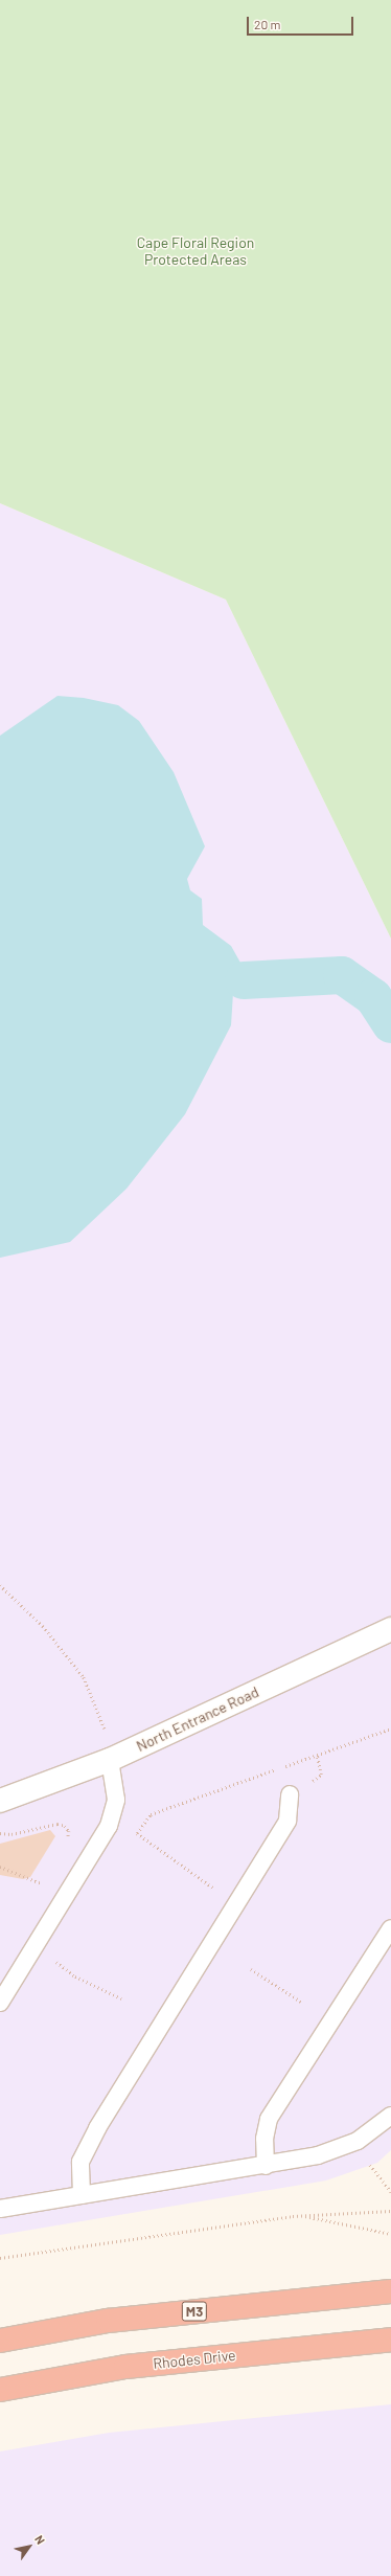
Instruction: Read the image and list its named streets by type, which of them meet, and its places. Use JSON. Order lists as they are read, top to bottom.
{
  "streets": {
    "highway": ["M3", "Rhodes Drive"],
    "street": ["North Entrance Road"]
  },
  "parks": ["Cape Floral Region Protected Areas"],
  "scale_bar": "20 m",
  "north": "top right"
}
